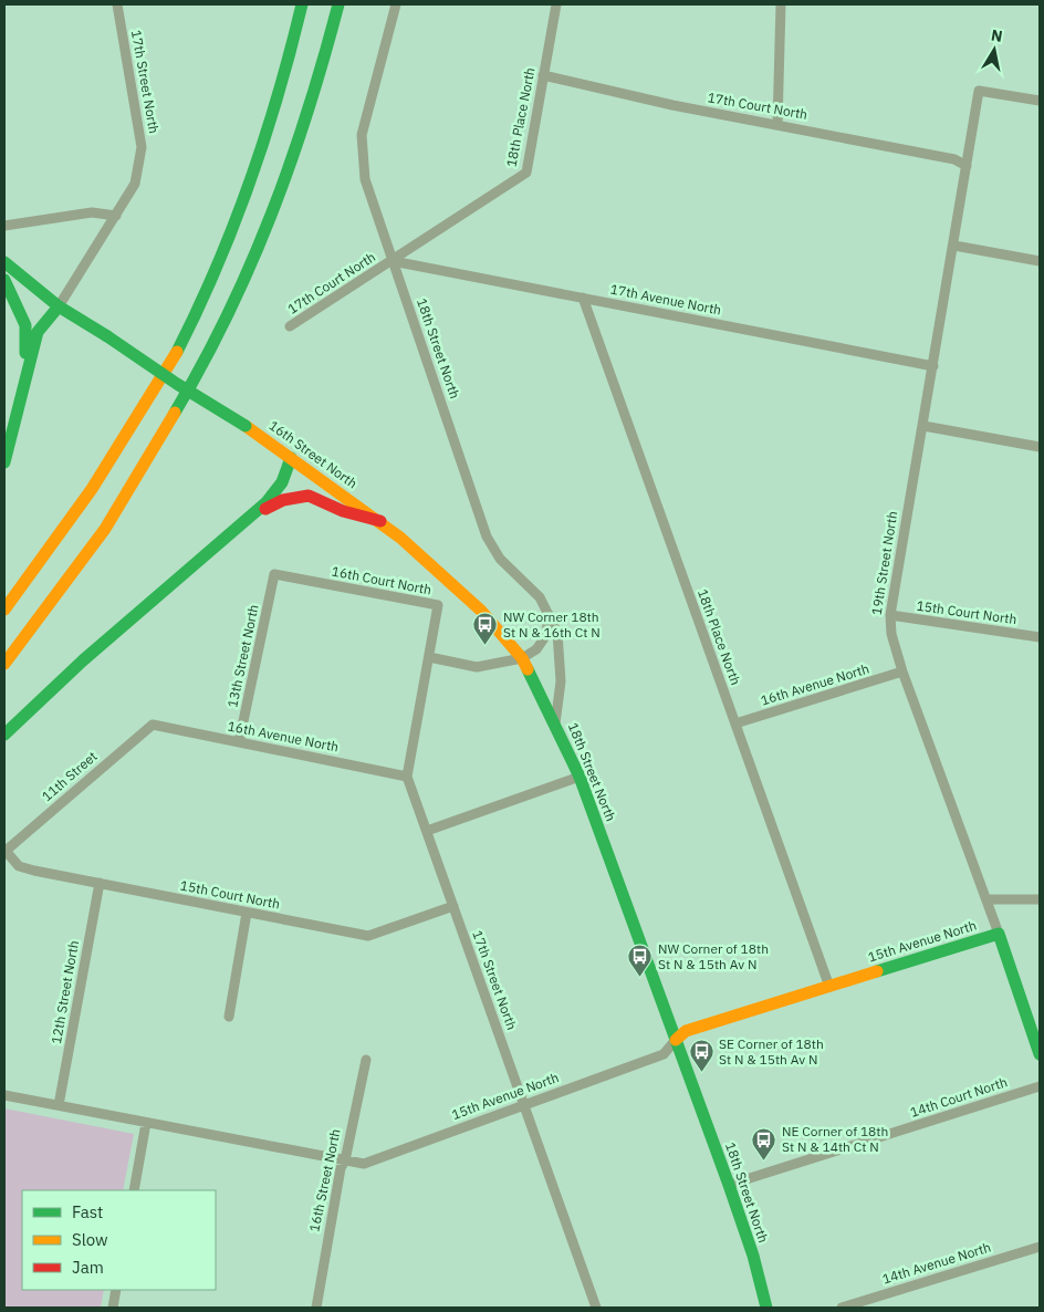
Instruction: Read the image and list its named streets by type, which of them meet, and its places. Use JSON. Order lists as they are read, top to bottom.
{
  "streets": {
    "main road": [
      "18th Street North",
      "16th Street North",
      "19th Street North",
      "15th Avenue North"
    ],
    "street": [
      "17th Street North",
      "17th Court North",
      "18th Place North",
      "17th Avenue North",
      "16th Court North",
      "15th Court North",
      "13th Street North",
      "16th Avenue North",
      "11th Street",
      "12th Street North",
      "14th Court North",
      "14th Avenue North"
    ]
  },
  "crossings": [
    ["17th Street North", "16th Street North"],
    ["17th Street North", "15th Court North"],
    ["17th Street North", "16th Avenue North"],
    ["17th Street North", "15th Avenue North"],
    ["17th Court North", "18th Place North"],
    ["17th Court North", "17th Avenue North"],
    ["17th Court North", "18th Street North"],
    ["17th Court North", "19th Street North"],
    ["18th Place North", "17th Avenue North"],
    ["18th Place North", "16th Avenue North"],
    ["18th Place North", "15th Avenue North"],
    ["17th Avenue North", "18th Street North"],
    ["17th Avenue North", "19th Street North"],
    ["18th Street North", "16th Street North"],
    ["18th Street North", "15th Avenue North"],
    ["18th Street North", "14th Court North"],
    ["16th Street North", "15th Avenue North"],
    ["19th Street North", "15th Court North"],
    ["19th Street North", "16th Avenue North"],
    ["19th Street North", "15th Avenue North"],
    ["16th Court North", "13th Street North"],
    ["15th Court North", "11th Street"],
    ["15th Court North", "12th Street North"],
    ["13th Street North", "16th Avenue North"],
    ["16th Avenue North", "11th Street"],
    ["15th Avenue North", "12th Street North"]
  ],
  "places": {
    "bus stop": [
      "NW Corner 18th St N & 16th Ct N",
      "NW Corner of 18th St N & 15th Av N",
      "SE Corner of 18th St N & 15th Av N",
      "NE Corner of 18th St N & 14th Ct N"
    ]
  },
  "legend": ["Fast", "Slow", "Jam"],
  "north": "top"
}
